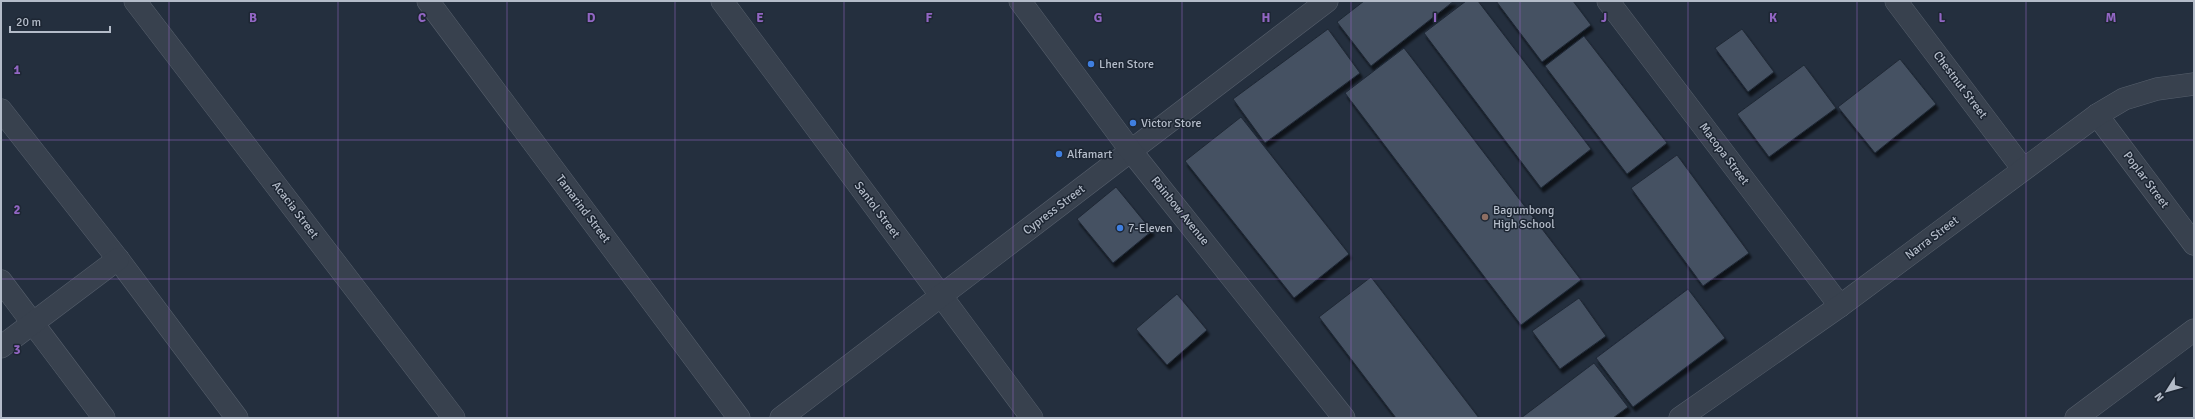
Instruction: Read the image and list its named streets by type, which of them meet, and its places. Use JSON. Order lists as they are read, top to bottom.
{
  "streets": {
    "street": [
      "Chestnut Street",
      "Macopa Street",
      "Poplar Street",
      "Tamarind Street",
      "Acacia Street",
      "Santol Street",
      "Cypress Street",
      "Rainbow Avenue",
      "Narra Street"
    ]
  },
  "crossings": [
    ["Chestnut Street", "Narra Street"],
    ["Macopa Street", "Narra Street"],
    ["Poplar Street", "Narra Street"],
    ["Santol Street", "Cypress Street"],
    ["Cypress Street", "Rainbow Avenue"]
  ],
  "places": [
    "Lhen Store",
    "Victor Store",
    "Alfamart",
    "Bagumbong High School",
    "7-Eleven"
  ],
  "scale_bar": "20 m",
  "north": "bottom left",
  "grid": {
    "columns": [
      "B",
      "C",
      "D",
      "E",
      "F",
      "G",
      "H",
      "I",
      "J",
      "K",
      "L",
      "M"
    ],
    "rows": ["1", "2", "3"]
  }
}
